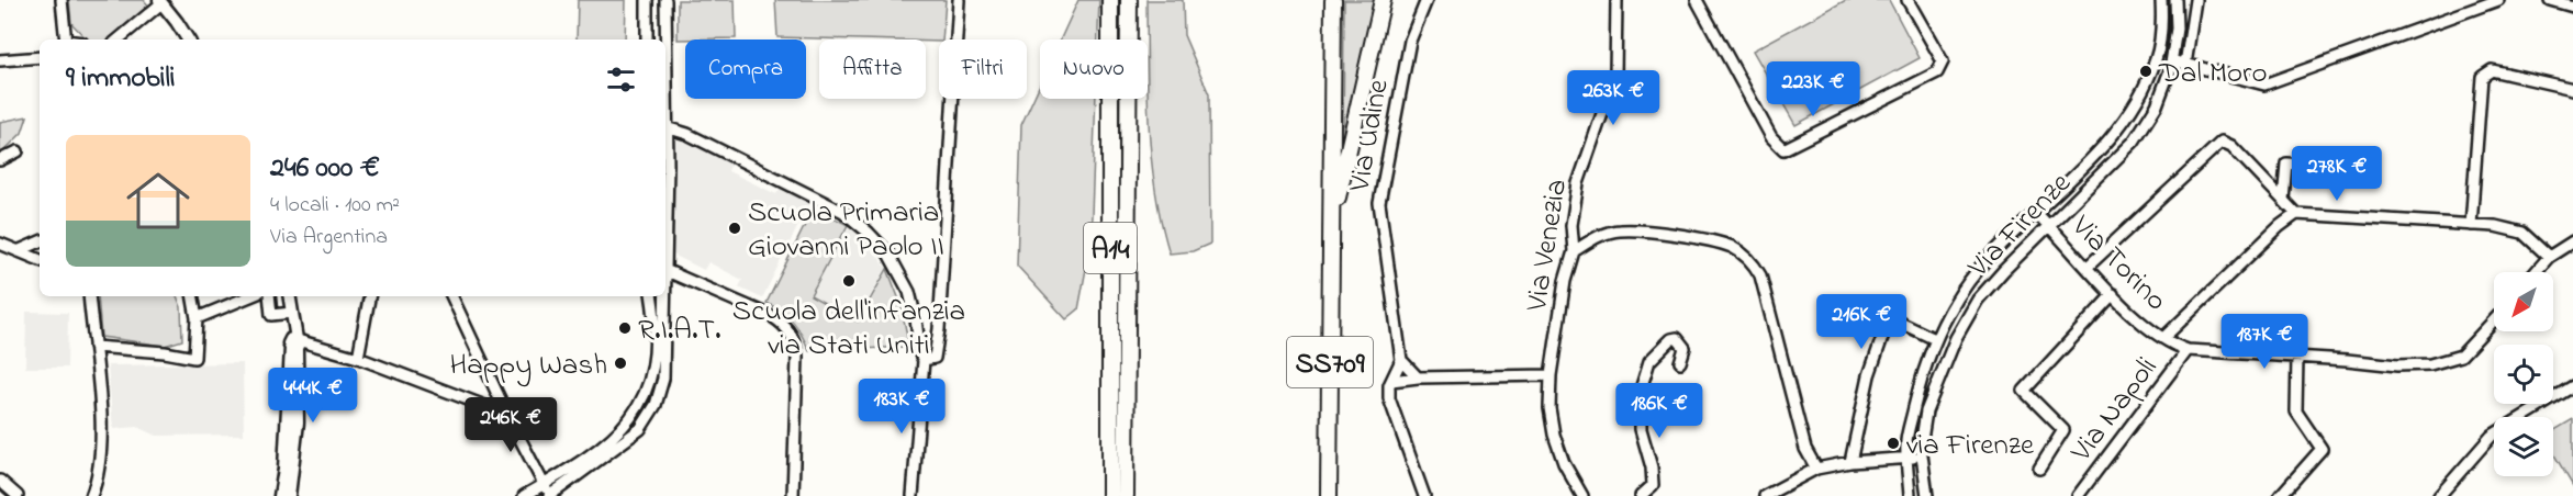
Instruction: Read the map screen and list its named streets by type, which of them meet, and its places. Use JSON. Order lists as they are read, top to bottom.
{
  "streets": {
    "highway": ["A14", "SS709"],
    "street": [
      "Via Udine",
      "Via Firenze",
      "Via Venezia",
      "Via Torino",
      "Via Napoli"
    ]
  },
  "crossings": [
    ["Via Firenze", "Via Torino"],
    ["Via Torino", "Via Napoli"]
  ],
  "places": [
    "Dal Moro",
    "Scuola Primaria Giovanni Paolo II",
    "Scuola dell'infanzia via Stati Uniti",
    "R.I.A.T.",
    "Happy Wash",
    "via Firenze"
  ],
  "north": "bottom left",
  "page": {
    "chip": [
      "Compra",
      "Affitta",
      "Filtri",
      "Nuovo"
    ],
    "heading": "9 immobili",
    "price": [
      "223K €",
      "263K €",
      "278K €",
      "216K €",
      "187K €",
      "444K €",
      "183K €",
      "186K €",
      "246K €"
    ],
    "list": [
      {
        "name": "246 000 €",
        "note": "4 locali · 100 m² · Via Argentina"
      }
    ]
  }
}
